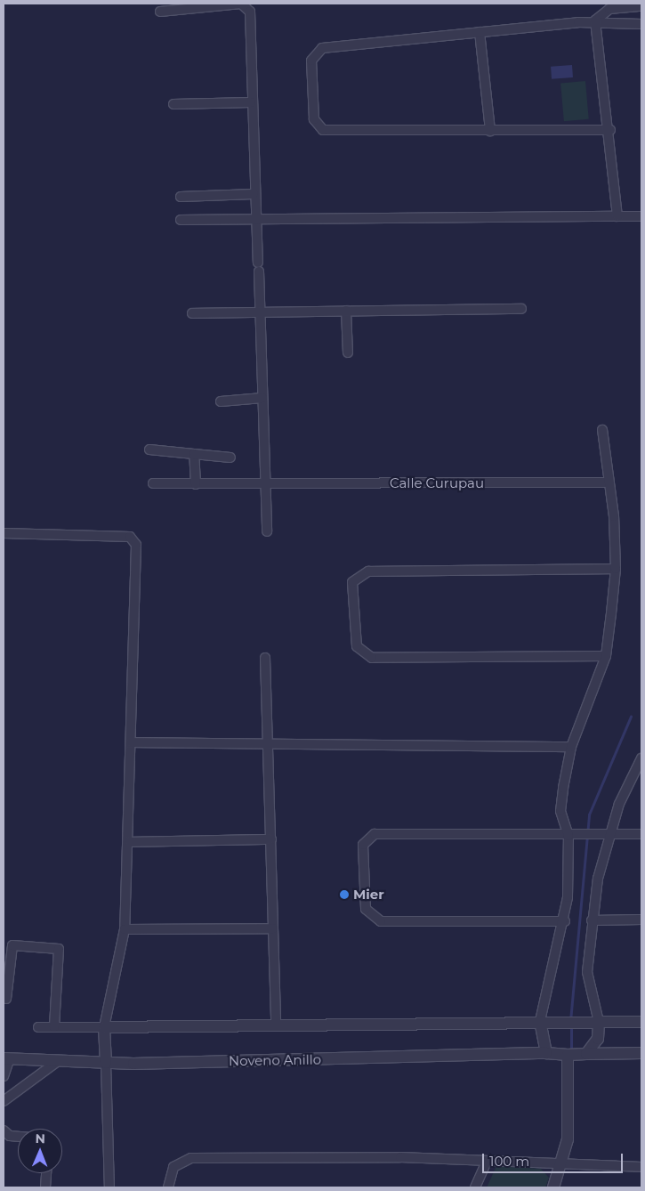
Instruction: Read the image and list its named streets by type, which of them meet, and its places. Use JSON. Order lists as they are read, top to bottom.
{
  "streets": {
    "street": ["Calle Curupau", "Noveno Anillo"]
  },
  "places": ["Mier"],
  "scale_bar": "100 m",
  "north": "top"
}
